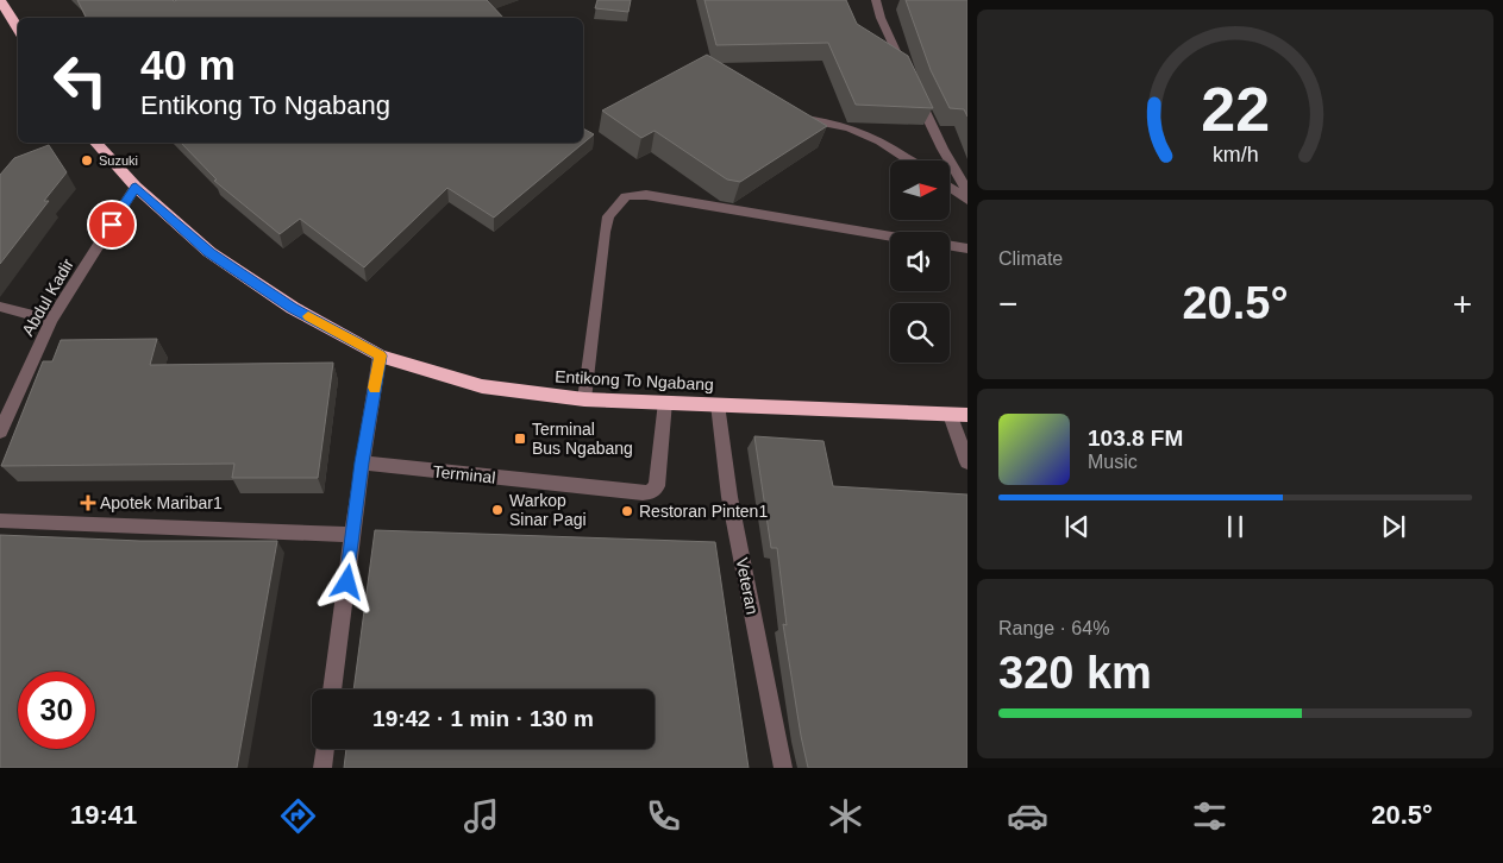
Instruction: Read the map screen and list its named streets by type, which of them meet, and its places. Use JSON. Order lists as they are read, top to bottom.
{
  "streets": {
    "highway": ["Entikong To Ngabang"],
    "street": ["Abdul Kadir", "Terminal", "Veteran"]
  },
  "crossings": [
    ["Abdul Kadir", "Entikong To Ngabang"],
    ["Entikong To Ngabang", "Terminal"],
    ["Entikong To Ngabang", "Veteran"]
  ],
  "places": {
    "other": ["Suzuki", "Warkop Sinar Pagi", "Restoran Pinten1"],
    "transit": ["Terminal Bus Ngabang"],
    "health": ["Apotek Maribar1"]
  },
  "north": "right",
  "page": {
    "turn": ["40 m", "Entikong To Ngabang"],
    "tile": [
      "Climate",
      ["Range · 64%", "320 km"]
    ],
    "heat": ["−", "20.5°", "+"],
    "song": ["103.8 FM", "Music"],
    "limit": "30",
    "trip": "19:42 · 1 min · 130 m",
    "tabs": ["19:41", "20.5°"],
    "gauge": ["22", "km/h"]
  }
}
